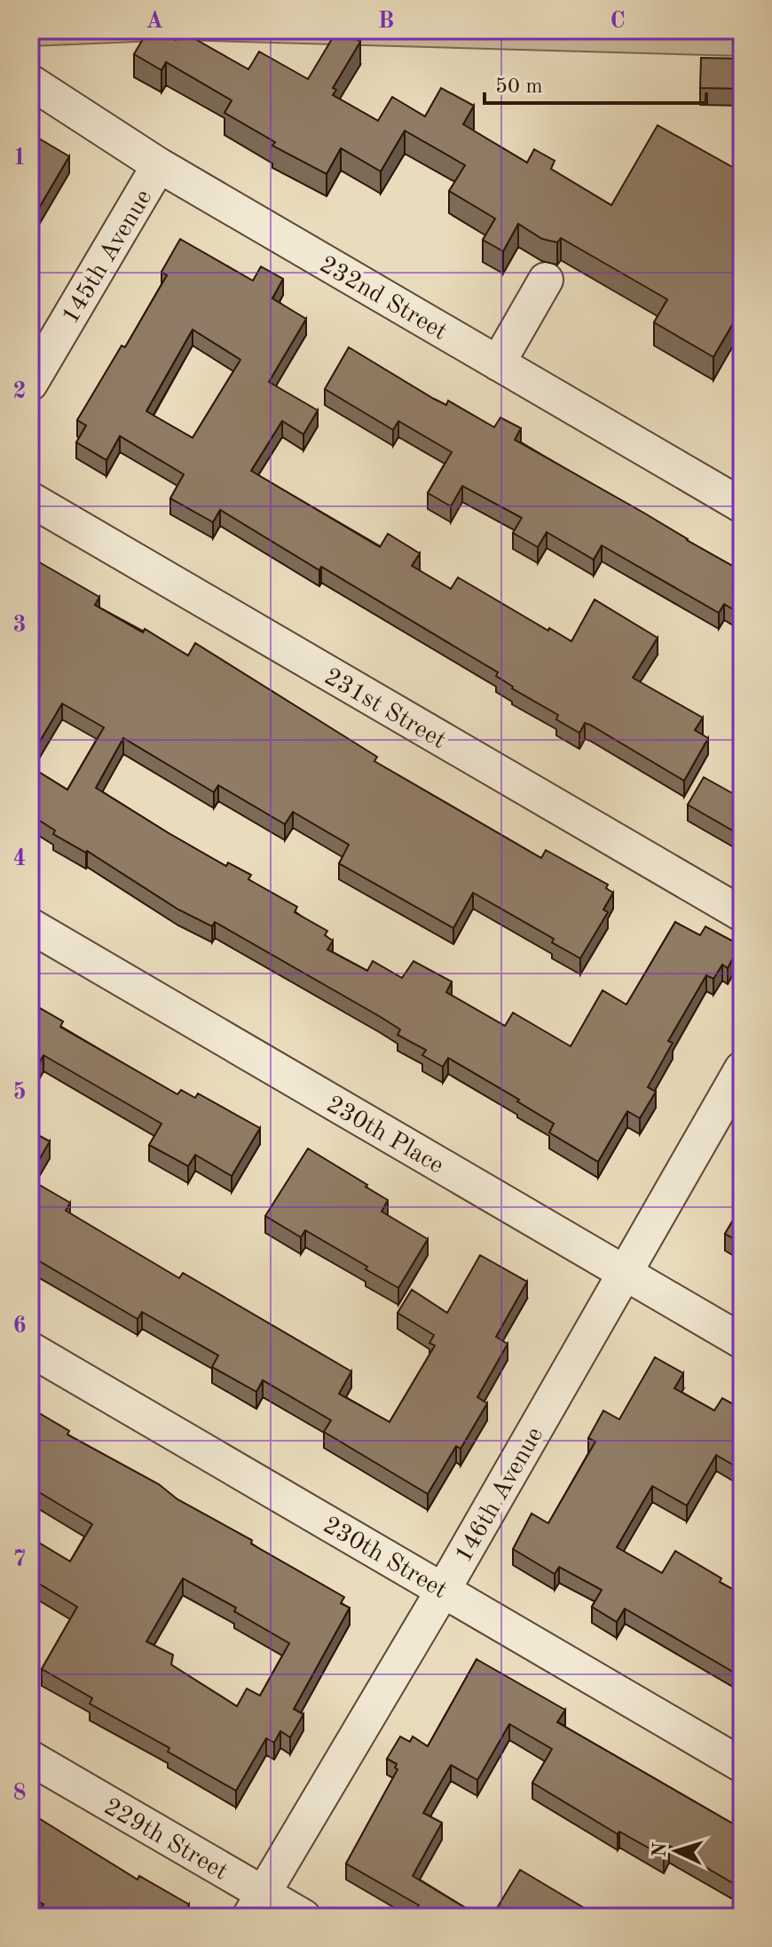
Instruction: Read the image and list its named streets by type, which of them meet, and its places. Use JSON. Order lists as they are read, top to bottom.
{
  "streets": {
    "street": [
      "145th Avenue",
      "232nd Street",
      "231st Street",
      "230th Place",
      "146th Avenue",
      "230th Street",
      "229th Street"
    ]
  },
  "crossings": [
    ["145th Avenue", "232nd Street"],
    ["230th Place", "146th Avenue"],
    ["146th Avenue", "230th Street"],
    ["146th Avenue", "229th Street"]
  ],
  "scale_bar": "50 m",
  "north": "left",
  "grid": {
    "columns": ["A", "B", "C"],
    "rows": [
      "1",
      "2",
      "3",
      "4",
      "5",
      "6",
      "7",
      "8"
    ]
  }
}
